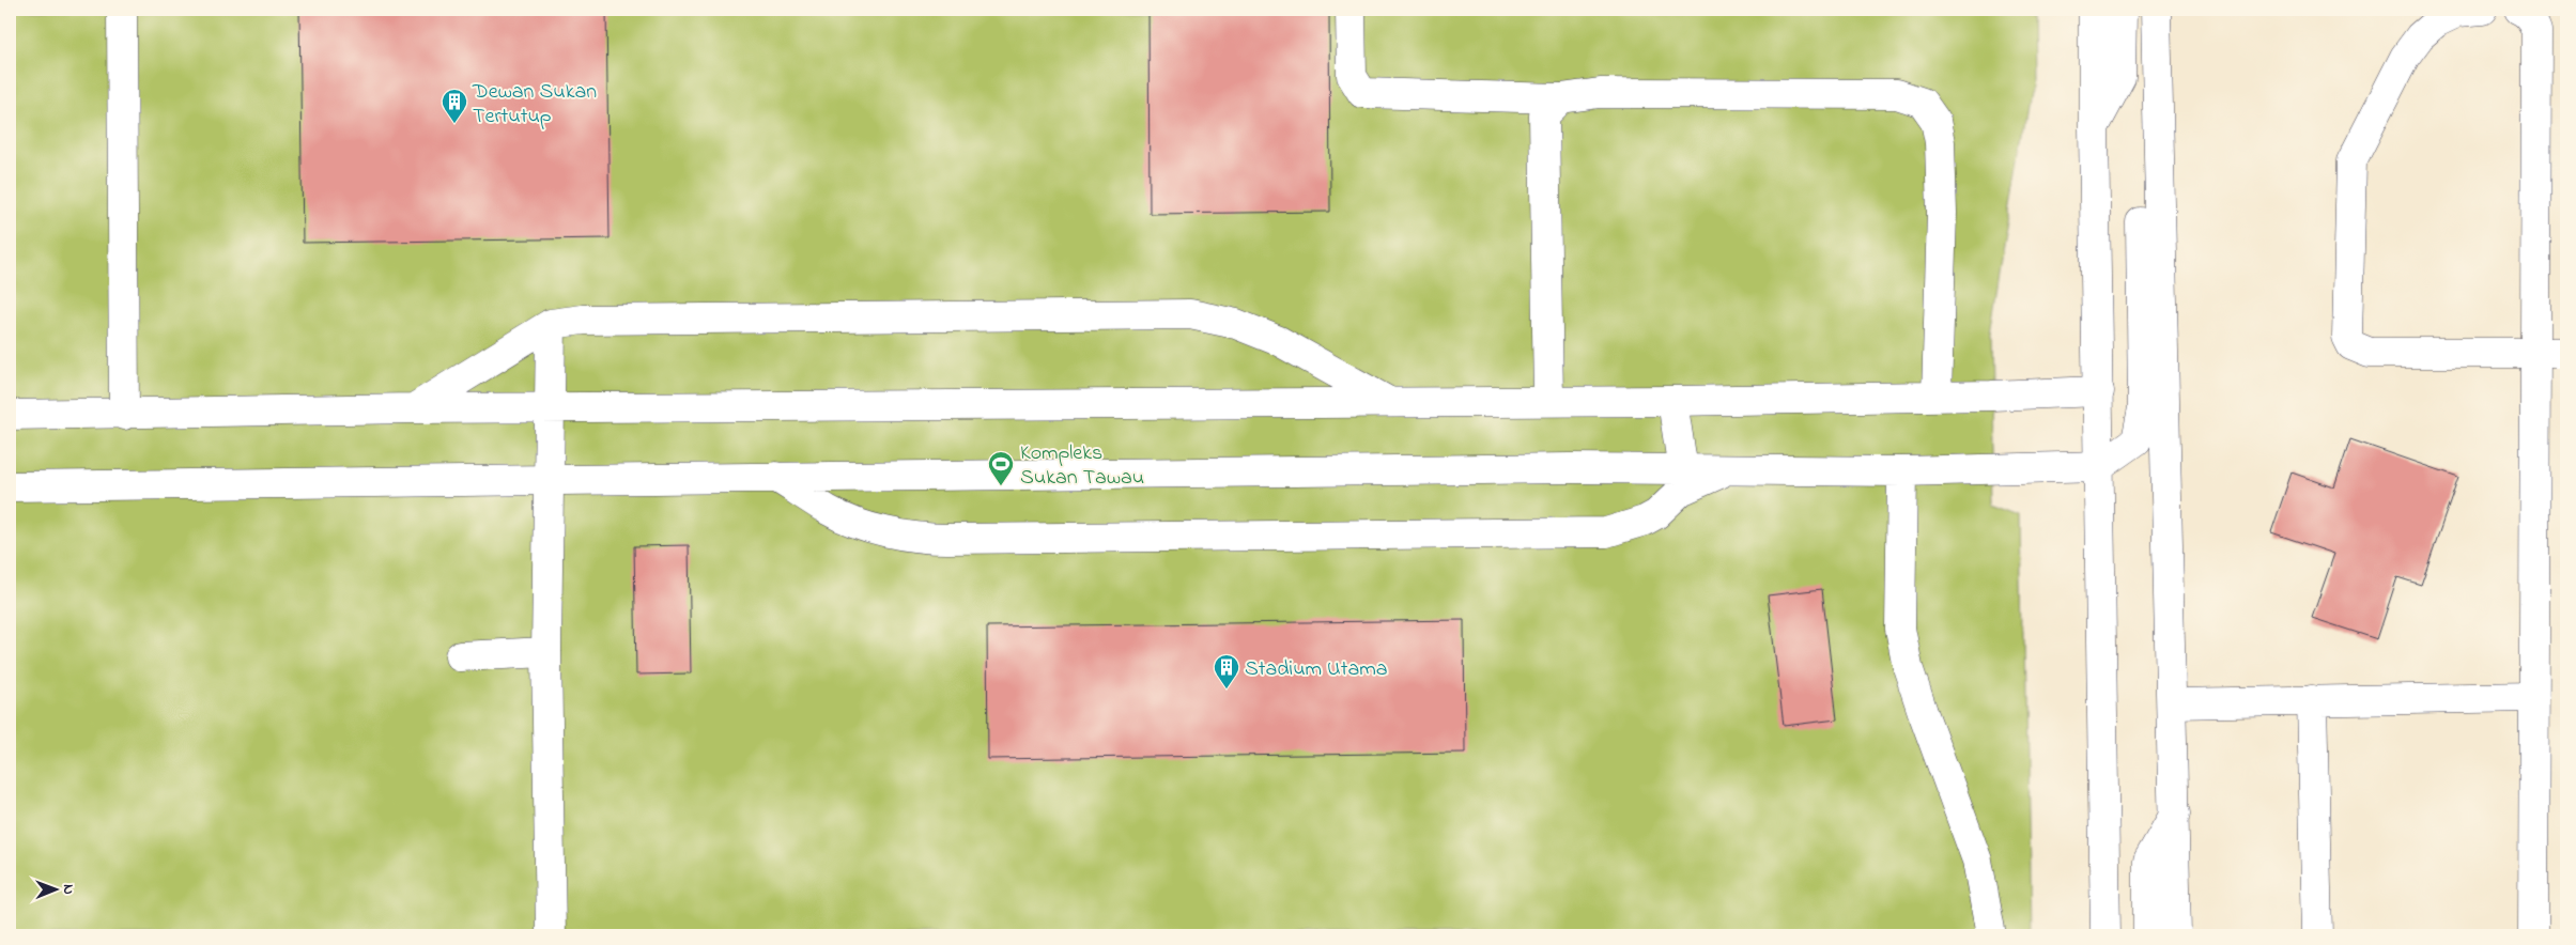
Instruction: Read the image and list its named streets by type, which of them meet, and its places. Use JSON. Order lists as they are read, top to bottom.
{
  "places": {
    "building": ["Dewan Sukan Tertutup", "Stadium Utama"],
    "sports": ["Kompleks Sukan Tawau"]
  },
  "north": "right"
}
